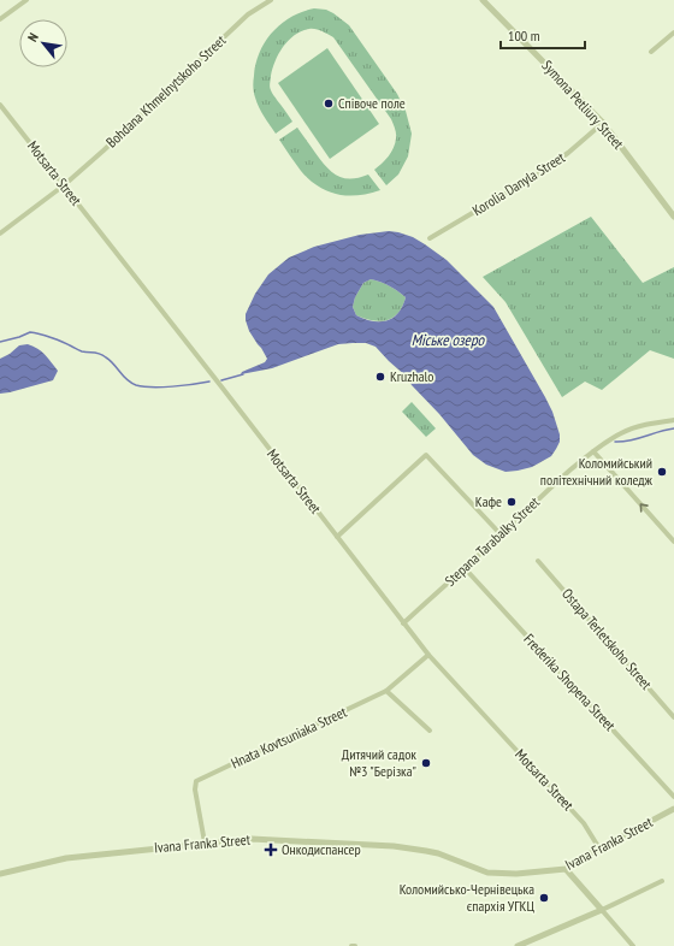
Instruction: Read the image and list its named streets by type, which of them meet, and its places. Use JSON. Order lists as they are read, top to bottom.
{
  "streets": {
    "street": [
      "Bohdana Khmelnytskoho Street",
      "Symona Petliury Street",
      "Motsarta Street",
      "Korolia Danyla Street",
      "Stepana Tarabalky Street",
      "Ostapa Terletskoho Street",
      "Frederika Shopena Street",
      "Hnata Kovtsuniaka Street",
      "Ivana Franka Street"
    ]
  },
  "crossings": [
    ["Bohdana Khmelnytskoho Street", "Motsarta Street"],
    ["Symona Petliury Street", "Korolia Danyla Street"],
    ["Motsarta Street", "Stepana Tarabalky Street"],
    ["Motsarta Street", "Hnata Kovtsuniaka Street"],
    ["Motsarta Street", "Ivana Franka Street"],
    ["Stepana Tarabalky Street", "Frederika Shopena Street"],
    ["Hnata Kovtsuniaka Street", "Ivana Franka Street"]
  ],
  "water": ["Міське озеро"],
  "places": {
    "other": [
      "Співоче поле",
      "Kruzhalo",
      "Коломийський політехнічний коледж",
      "Кафе",
      "Дитячий садок №3 \"Берізка\"",
      "Коломийсько-Чернівецька єпархія УГКЦ"
    ],
    "health": ["Онкодиспансер"]
  },
  "scale_bar": "100 m",
  "north": "top left"
}
